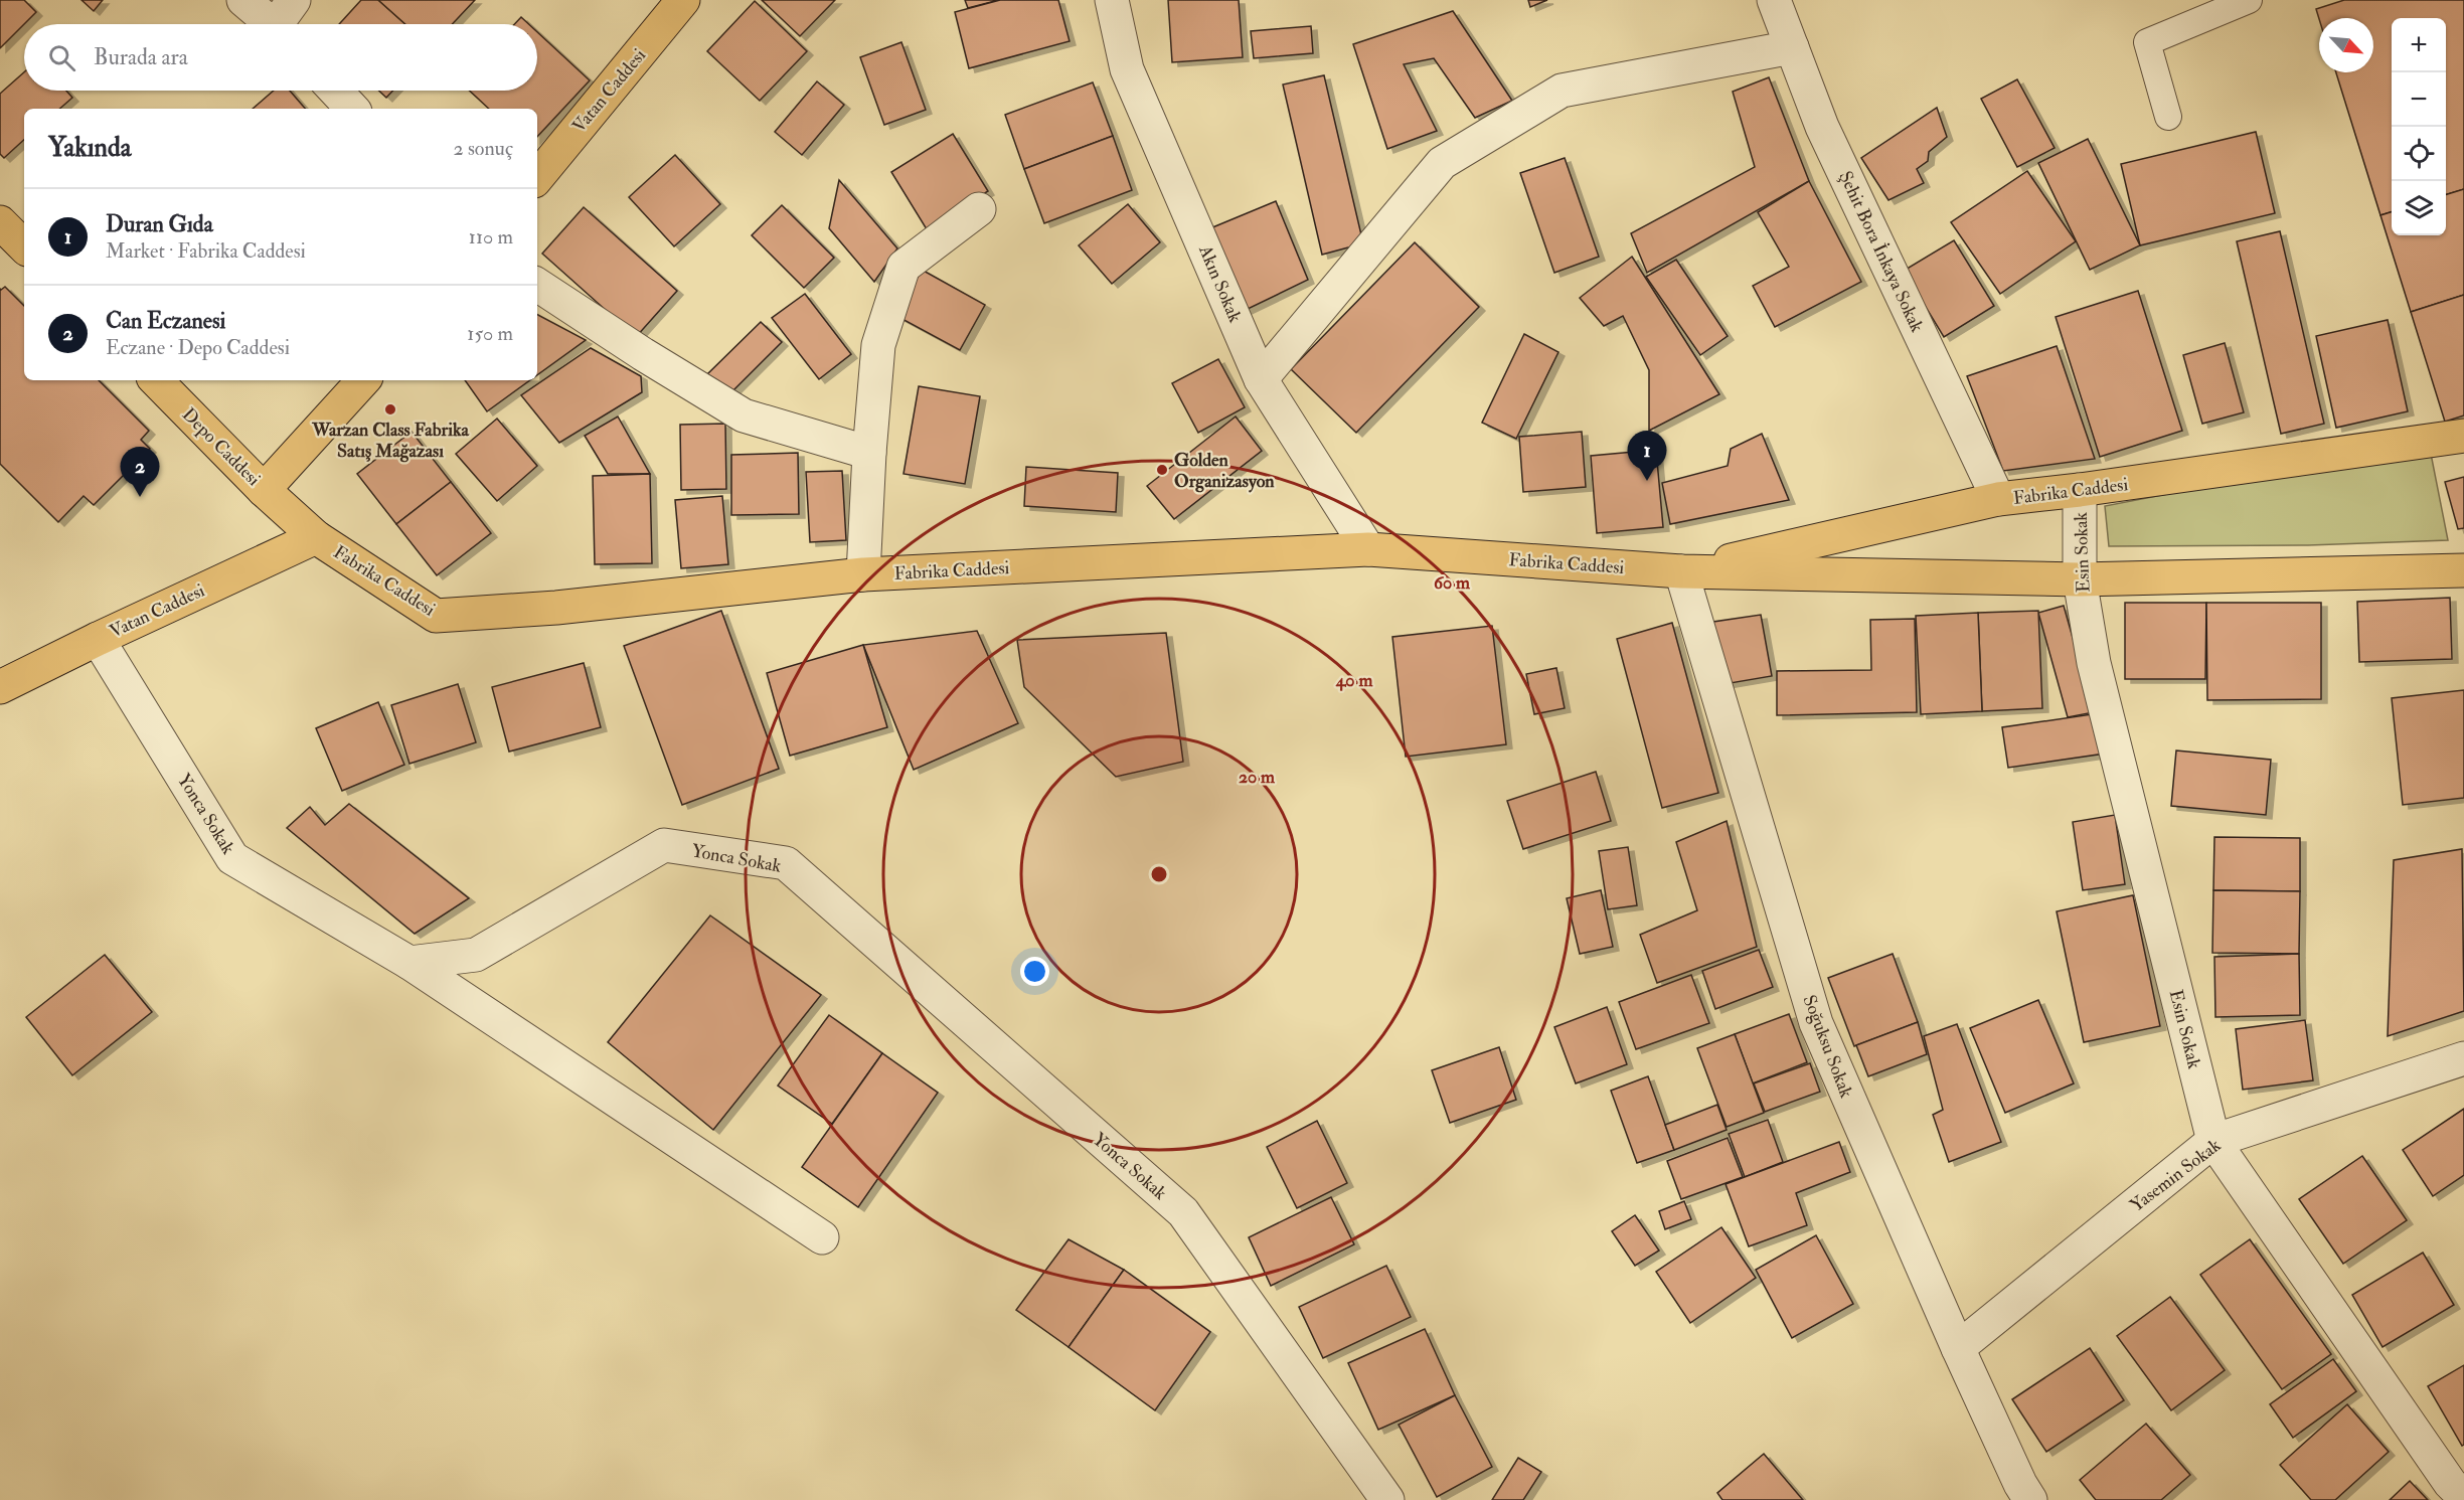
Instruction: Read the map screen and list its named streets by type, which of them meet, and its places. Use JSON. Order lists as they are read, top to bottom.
{
  "streets": {
    "main road": ["Vatan Caddesi", "Depo Caddesi", "Fabrika Caddesi"],
    "street": [
      "Şehit Bora İnkaya Sokak",
      "Akın Sokak",
      "Esin Sokak",
      "Yonca Sokak",
      "Soğuksu Sokak",
      "Yasemin Sokak"
    ]
  },
  "crossings": [
    ["Vatan Caddesi", "Fabrika Caddesi"],
    ["Vatan Caddesi", "Yonca Sokak"],
    ["Şehit Bora İnkaya Sokak", "Fabrika Caddesi"],
    ["Akın Sokak", "Fabrika Caddesi"],
    ["Depo Caddesi", "Fabrika Caddesi"],
    ["Fabrika Caddesi", "Esin Sokak"],
    ["Fabrika Caddesi", "Soğuksu Sokak"],
    ["Esin Sokak", "Yasemin Sokak"],
    ["Soğuksu Sokak", "Yasemin Sokak"]
  ],
  "places": ["Warzan Class Fabrika Satış Mağazası", "Golden Organizasyon"],
  "north": "bottom right",
  "page": {
    "map_buttons": ["+", "−"],
    "search": "Burada ara",
    "heading": ["Yakında", "2 sonuç"],
    "list": [
      {
        "mark": "1",
        "name": "Duran Gıda",
        "note": "Market · Fabrika Caddesi",
        "value": "110 m"
      },
      {
        "mark": "2",
        "name": "Can Eczanesi",
        "note": "Eczane · Depo Caddesi",
        "value": "150 m"
      }
    ],
    "pins": ["1", "2"]
  },
  "rings": ["60 m", "40 m", "20 m"]
}
